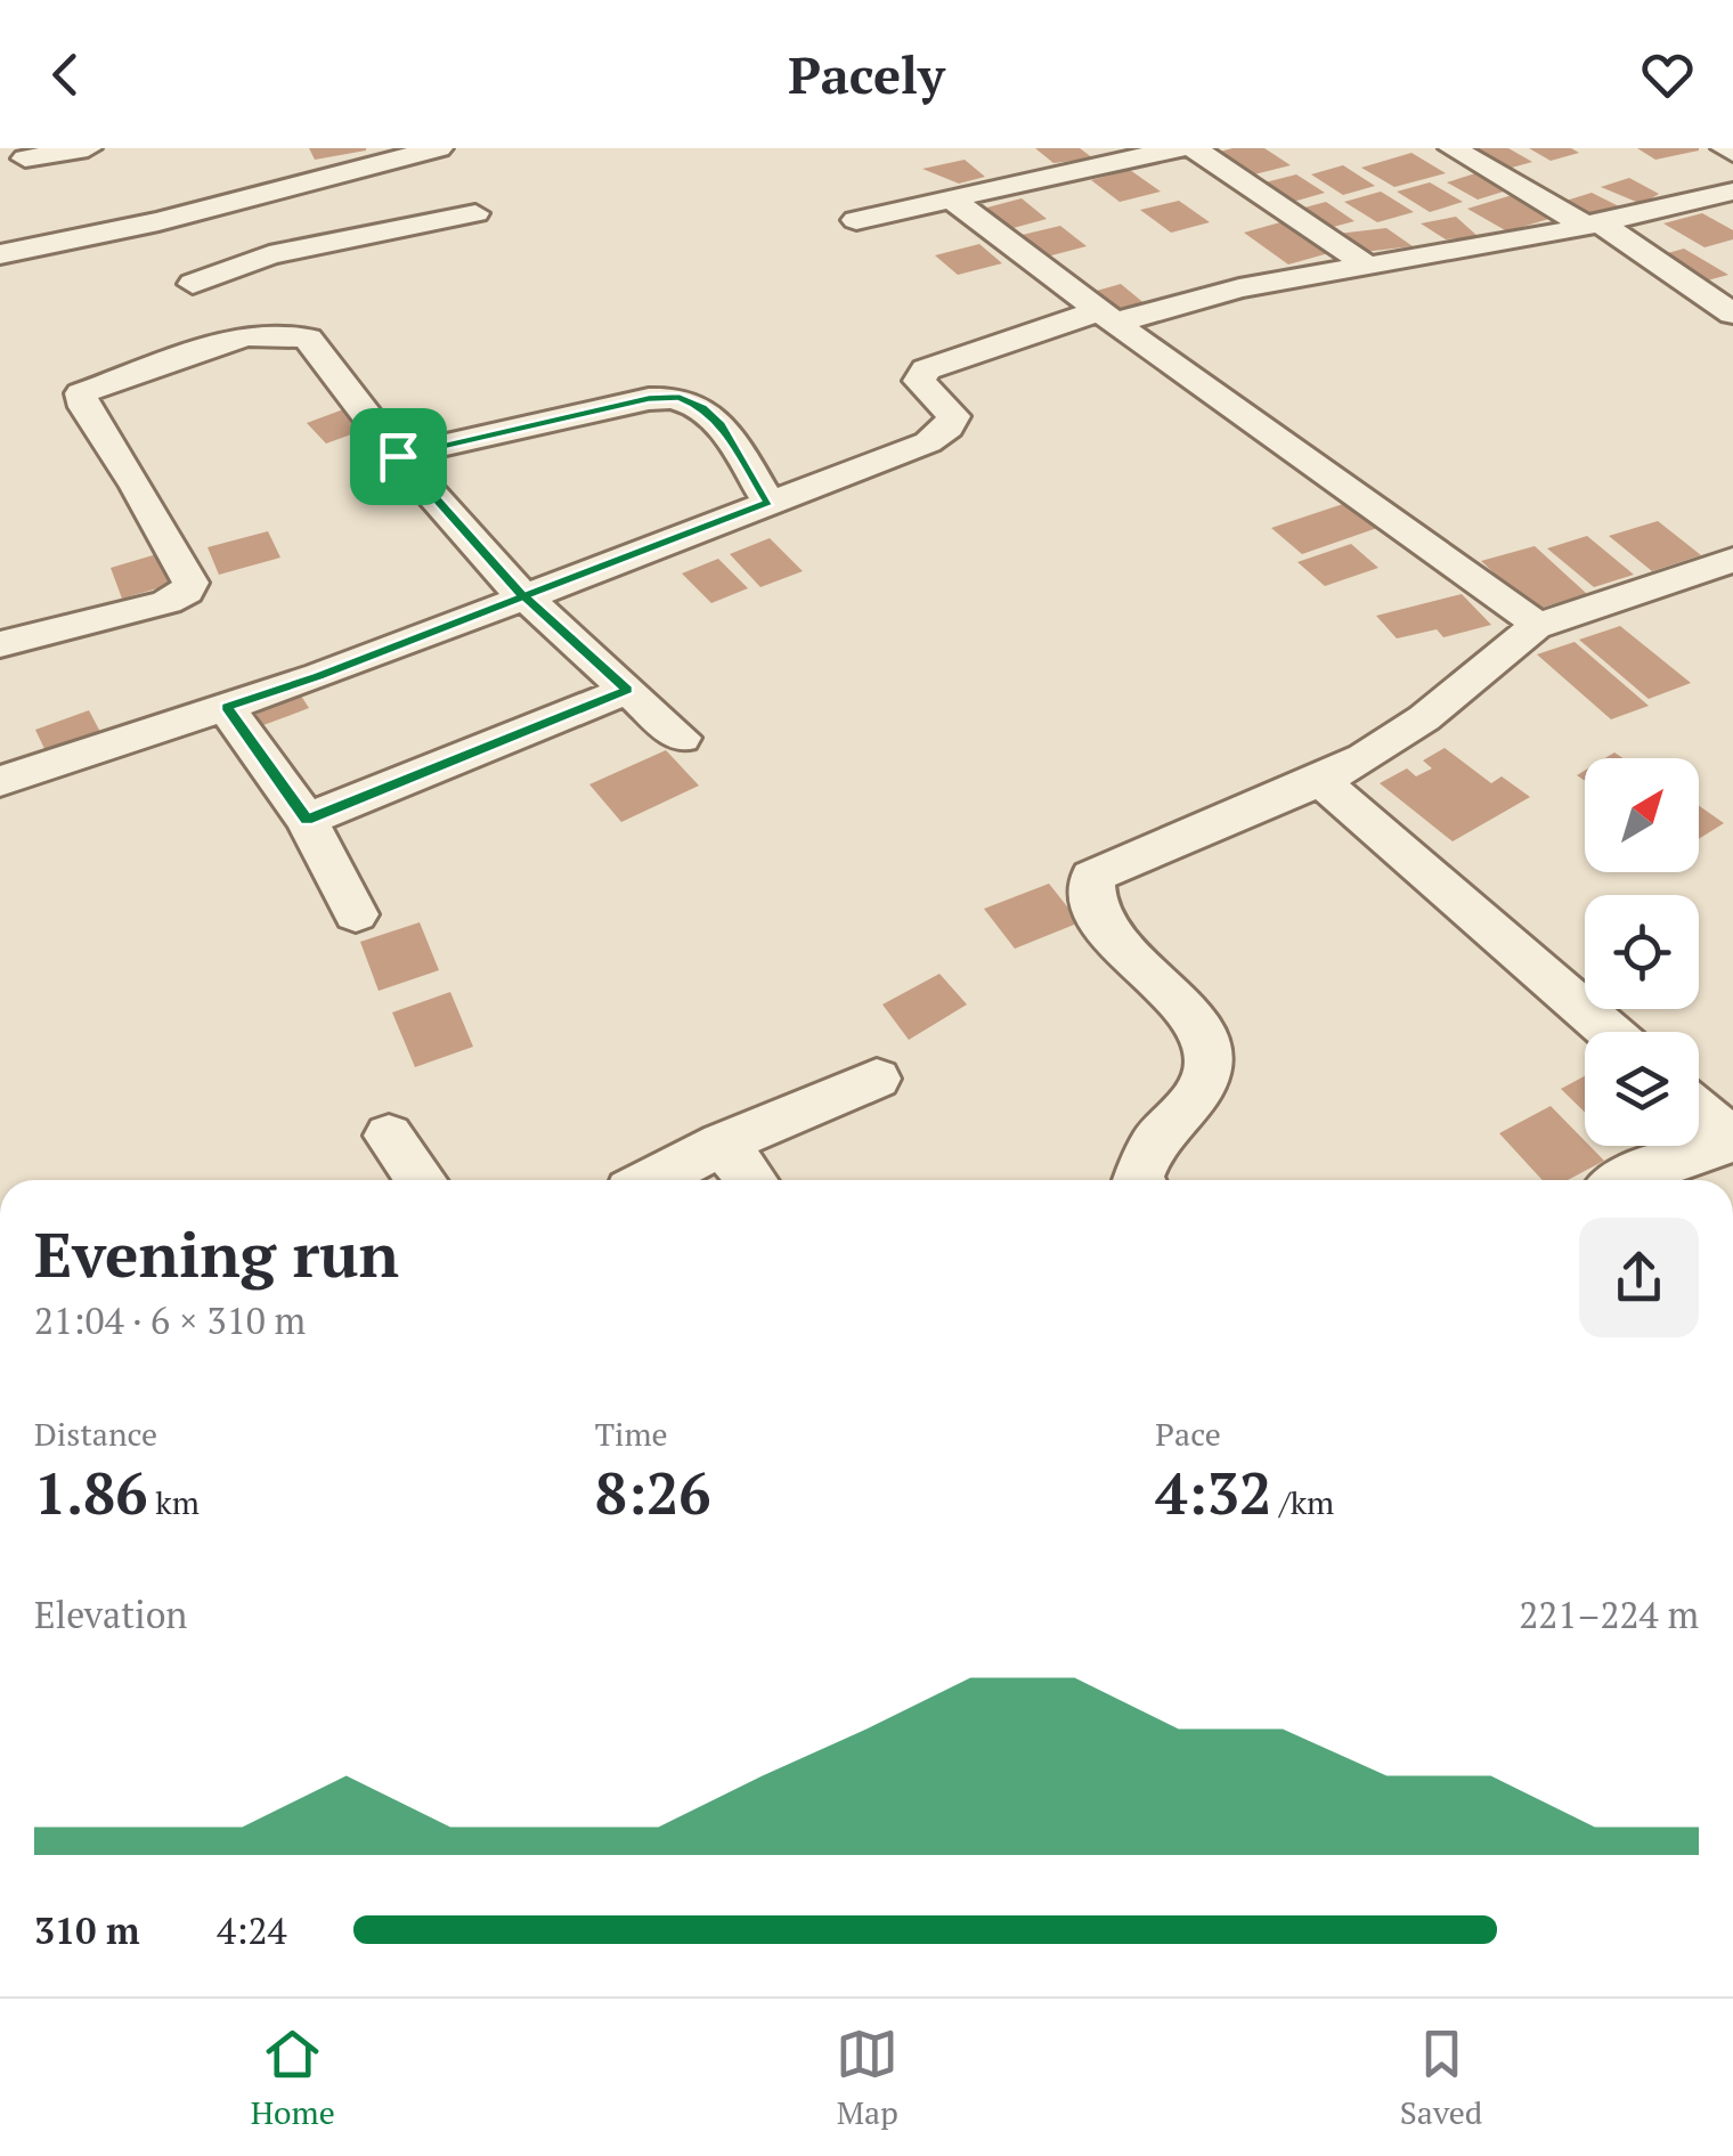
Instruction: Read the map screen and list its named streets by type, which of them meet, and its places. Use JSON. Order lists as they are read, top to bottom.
{
  "north": "top right",
  "page": {
    "header": "Pacely",
    "heading": ["Evening run", "21:04 · 6 × 310 m"],
    "stats": [
      ["Distance", "1.86 km"],
      ["Time", "8:26"],
      ["Pace", "4:32 /km"]
    ],
    "chart": ["Elevation", "221–224 m"],
    "list": [
      {
        "name": "310 m",
        "note": "4:24"
      }
    ],
    "tabs": ["Home", "Map", "Saved"]
  }
}
